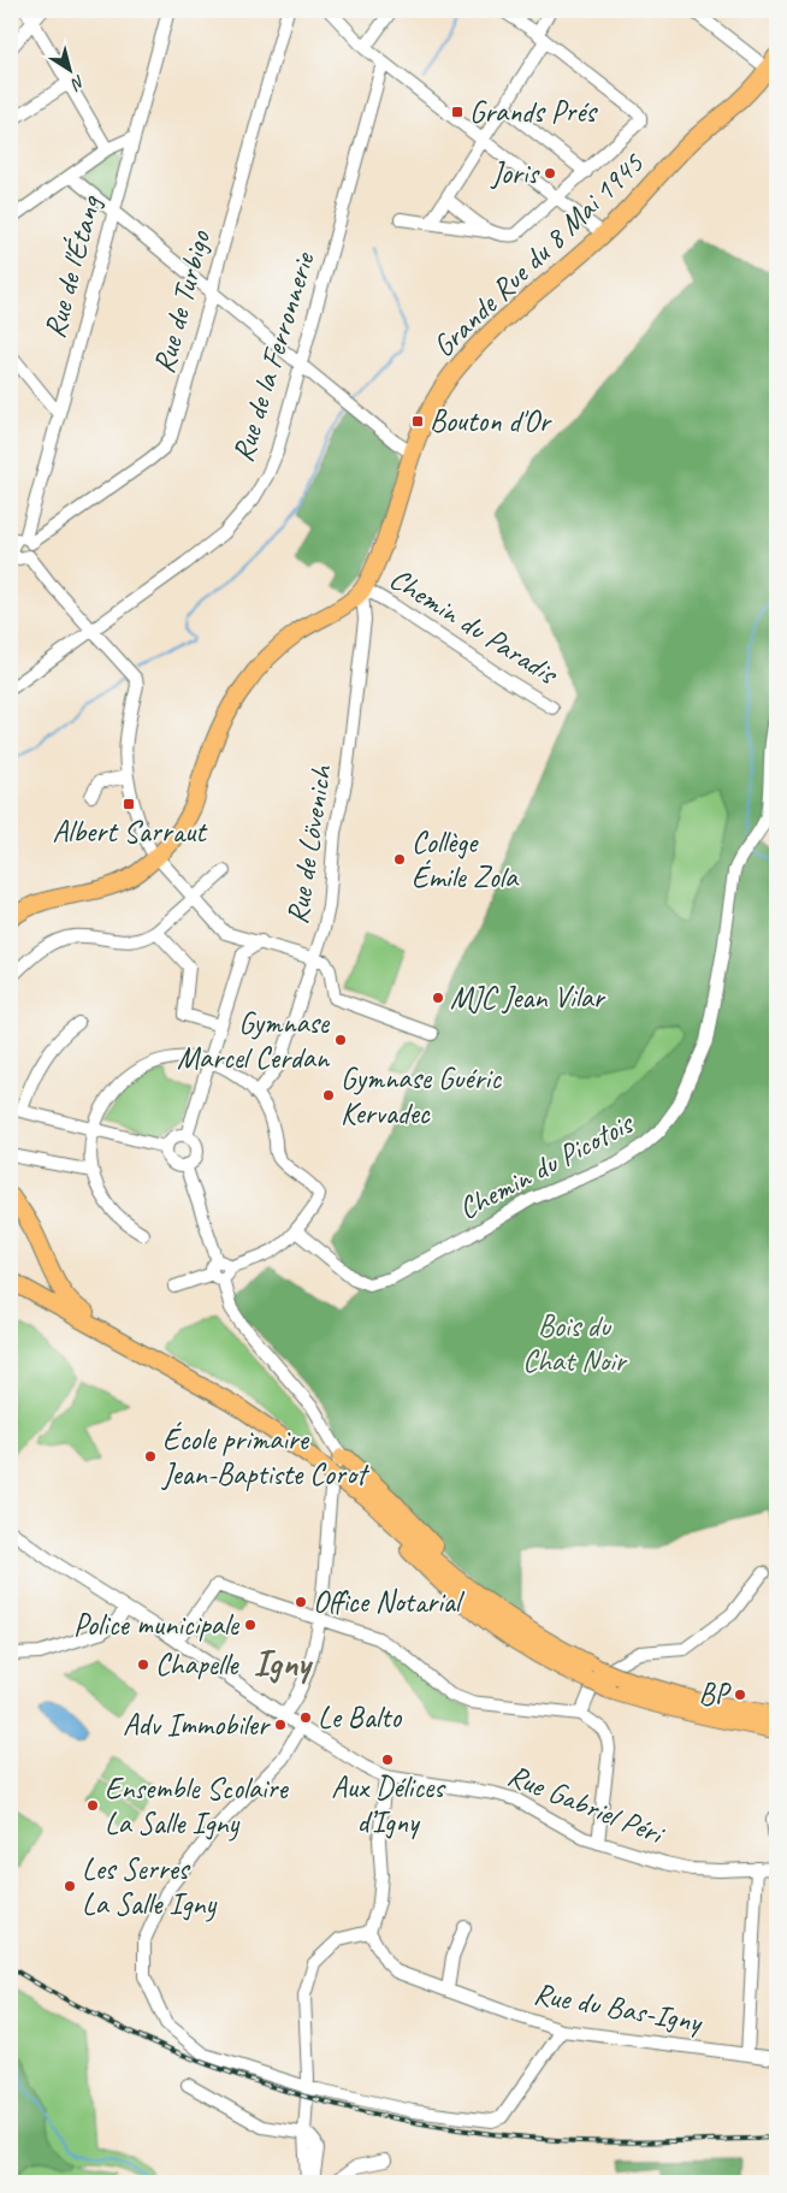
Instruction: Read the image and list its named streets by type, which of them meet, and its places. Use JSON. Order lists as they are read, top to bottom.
{
  "streets": {
    "main road": ["Grande Rue du 8 Mai 1945"],
    "street": [
      "Rue de l'Étang",
      "Rue de Turbigo",
      "Rue de la Ferronnerie",
      "Chemin du Paradis",
      "Rue de Lövenich",
      "Chemin du Picotois",
      "Rue Gabriel Péri",
      "Rue du Bas-Igny"
    ]
  },
  "crossings": [
    ["Grande Rue du 8 Mai 1945", "Chemin du Paradis"],
    ["Grande Rue du 8 Mai 1945", "Rue de Lövenich"],
    ["Rue de l'Étang", "Rue de Turbigo"],
    ["Chemin du Paradis", "Rue de Lövenich"]
  ],
  "districts": ["Igny"],
  "parks": ["Bois du Chat Noir"],
  "places": {
    "transit": ["Grands Prés", "Bouton d'Or", "Albert Sarraut"],
    "other": [
      "Joris",
      "Collège Émile Zola",
      "MJC Jean Vilar",
      "Gymnase Marcel Cerdan",
      "Gymnase Guéric Kervadec",
      "École primaire Jean-Baptiste Corot",
      "Office Notarial",
      "Police municipale",
      "Chapelle",
      "BP",
      "Le Balto",
      "Adv Immobiler",
      "Aux Délices d’Igny",
      "Ensemble Scolaire La Salle Igny",
      "Les Serres La Salle Igny"
    ]
  },
  "north": "bottom right"
}
